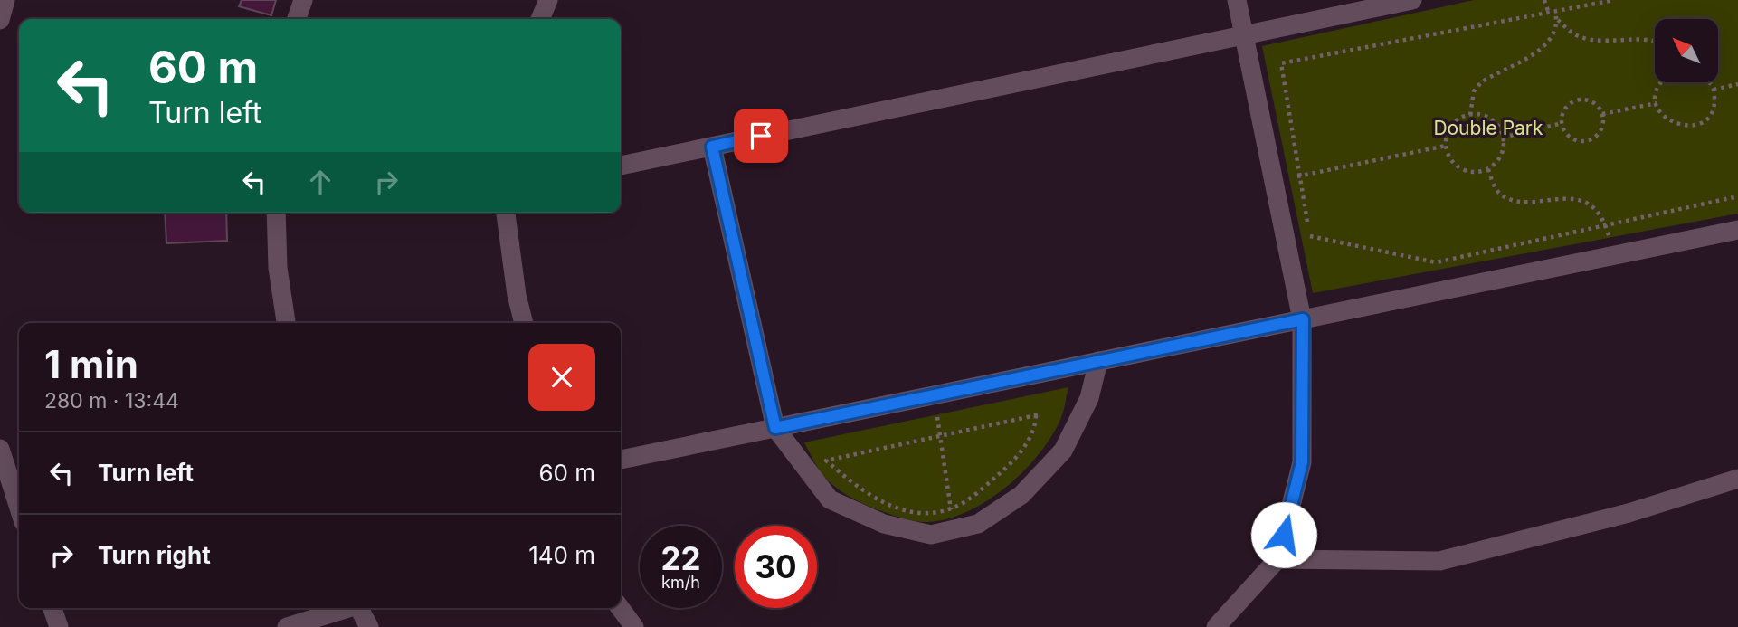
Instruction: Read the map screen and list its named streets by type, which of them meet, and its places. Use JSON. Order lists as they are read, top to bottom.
{
  "parks": ["Double Park"],
  "north": "top left",
  "page": {
    "turn": ["60 m", "Turn left"],
    "heading": ["1 min", "280 m · 13:44"],
    "list": [
      {
        "name": "Turn left",
        "value": "60 m"
      },
      {
        "name": "Turn right",
        "value": "140 m"
      }
    ],
    "speed": "22 km/h",
    "limit": "30"
  }
}
